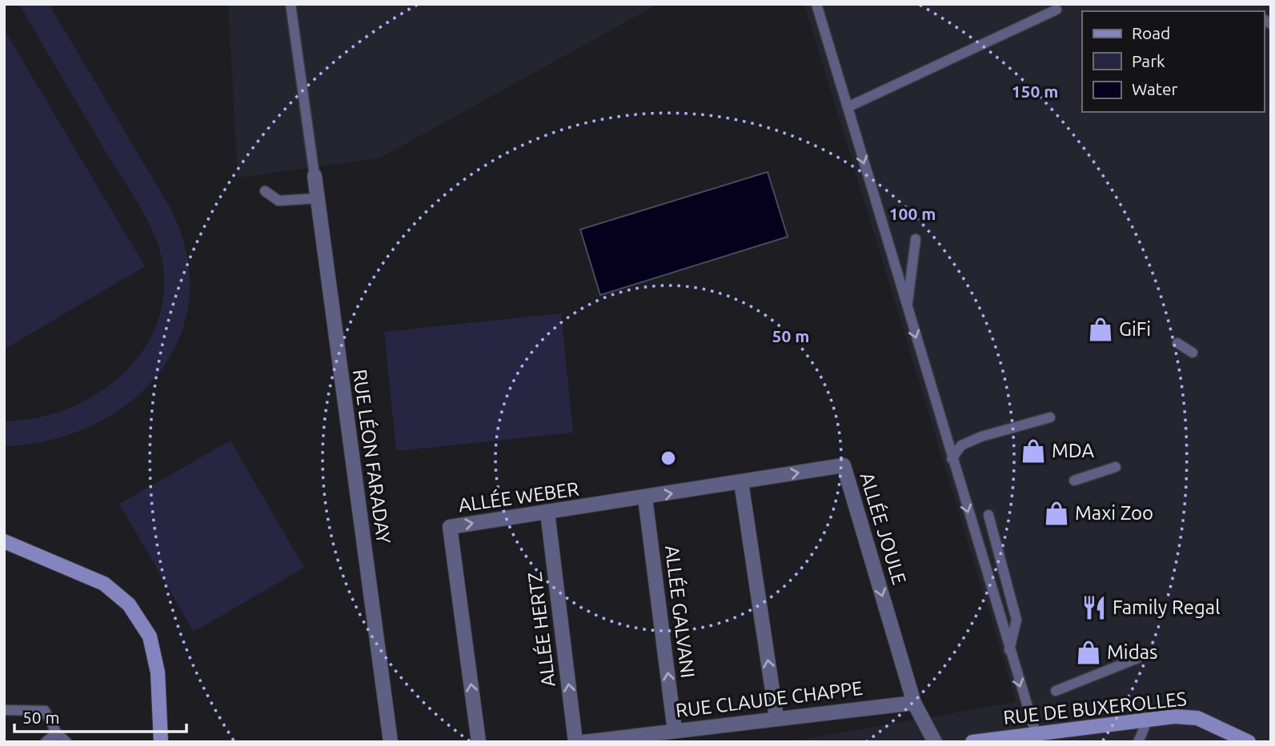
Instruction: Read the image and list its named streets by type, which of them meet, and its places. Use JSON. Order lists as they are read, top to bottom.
{
  "streets": {
    "street": [
      "RUE LÉON FARADAY",
      "ALLÉE WEBER",
      "ALLÉE JOULE",
      "ALLÉE GALVANI",
      "ALLÉE HERTZ",
      "RUE CLAUDE CHAPPE",
      "RUE DE BUXEROLLES"
    ]
  },
  "crossings": [
    ["ALLÉE WEBER", "ALLÉE JOULE"],
    ["ALLÉE WEBER", "ALLÉE GALVANI"],
    ["ALLÉE WEBER", "ALLÉE HERTZ"],
    ["ALLÉE JOULE", "RUE CLAUDE CHAPPE"],
    ["ALLÉE GALVANI", "RUE CLAUDE CHAPPE"]
  ],
  "one_way": ["ALLÉE HERTZ"],
  "places": {
    "shop": [
      "GiFi",
      "MDA",
      "Maxi Zoo",
      "Midas"
    ],
    "restaurant": ["Family Regal"]
  },
  "legend": ["Road", "Park", "Water"],
  "scale_bar": "50 m",
  "rings": ["150 m", "100 m", "50 m"]
}
